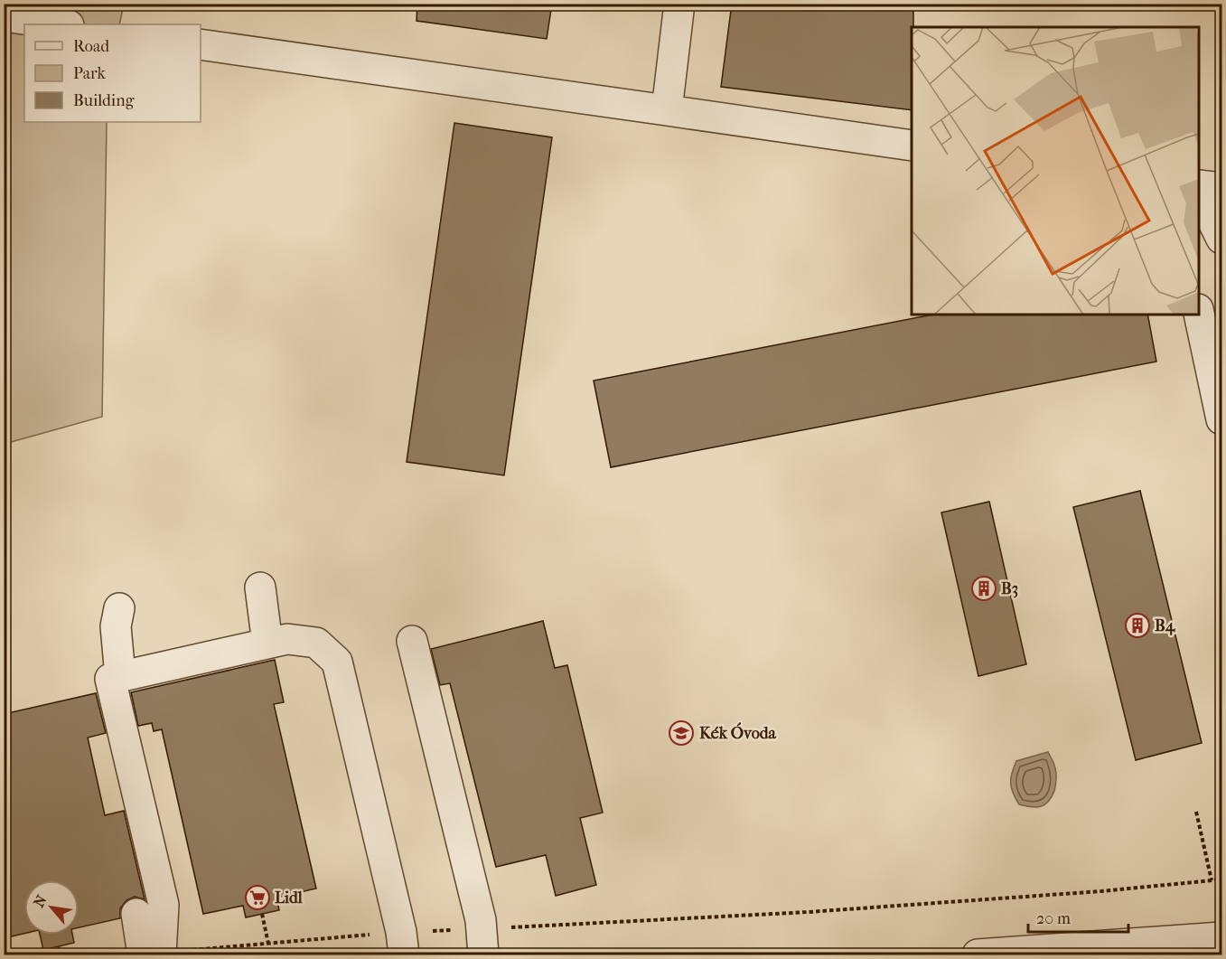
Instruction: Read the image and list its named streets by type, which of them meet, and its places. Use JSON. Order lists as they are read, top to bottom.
{
  "places": {
    "building": ["B3", "B4"],
    "school or university": ["Kék Óvoda"],
    "supermarket": ["Lidl"]
  },
  "legend": ["Road", "Park", "Building"],
  "scale_bar": "20 m",
  "north": "top left"
}
